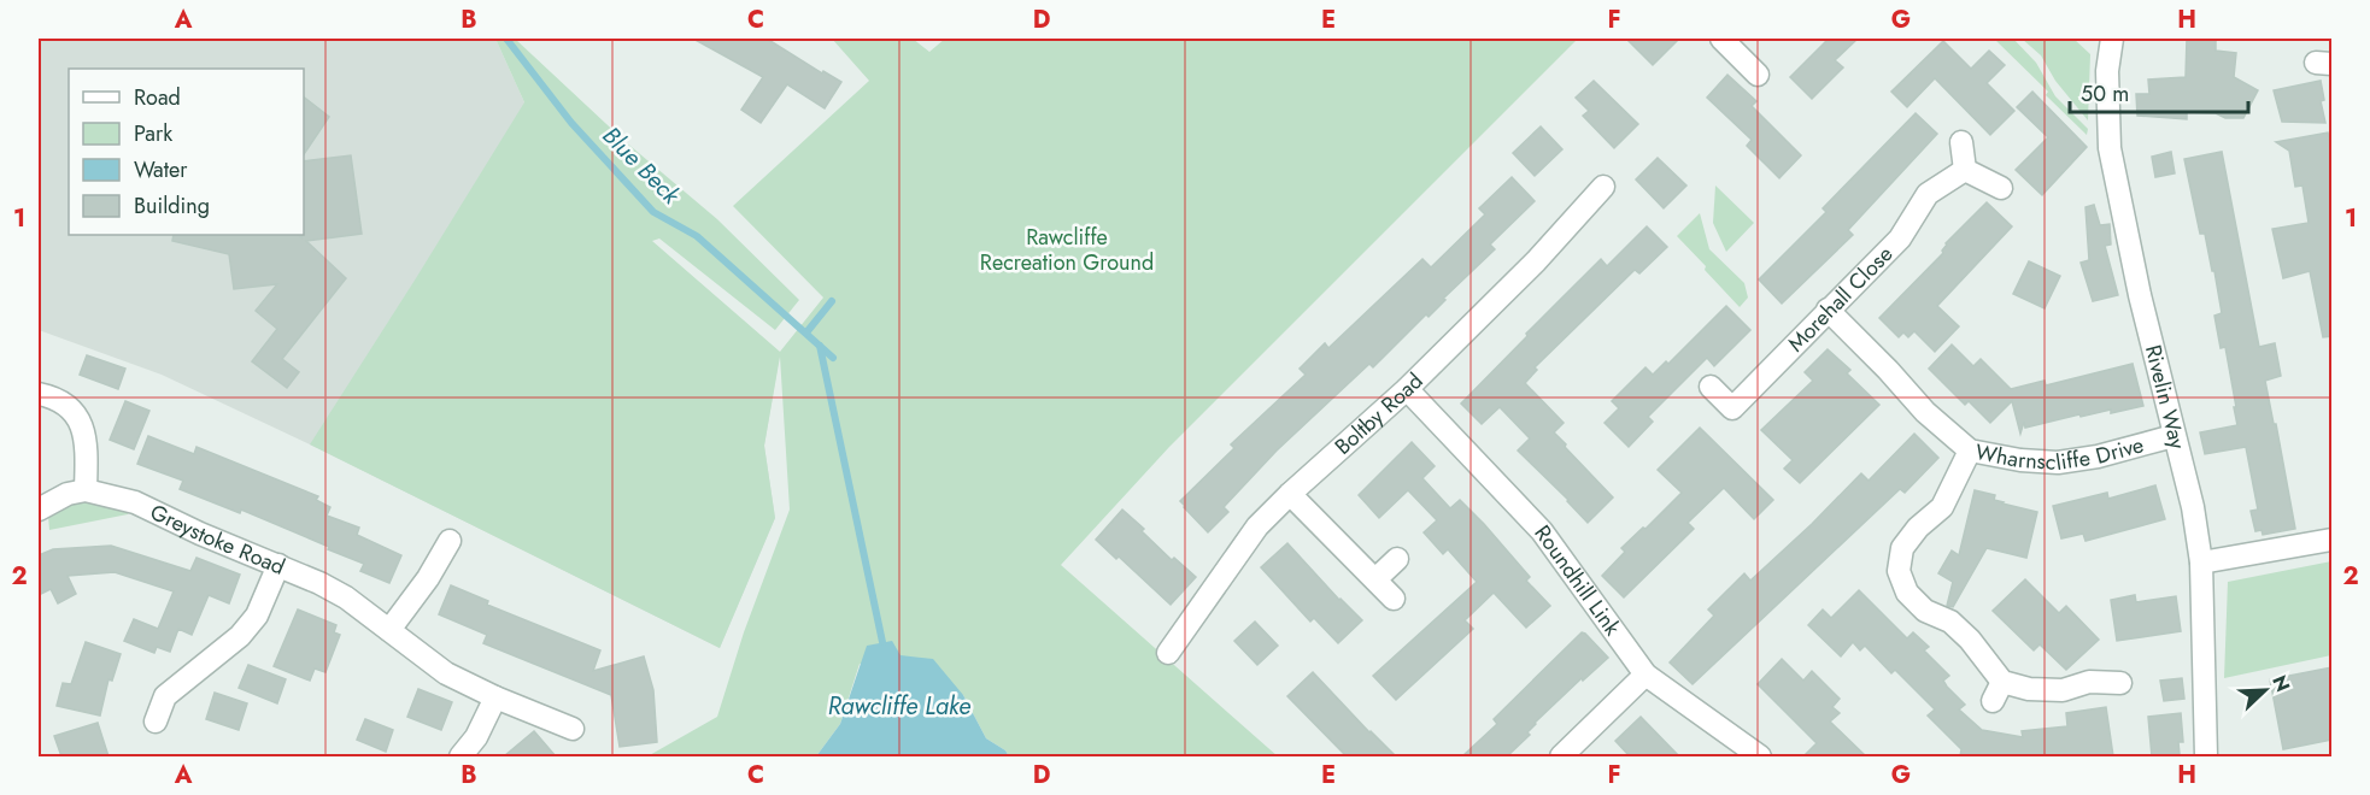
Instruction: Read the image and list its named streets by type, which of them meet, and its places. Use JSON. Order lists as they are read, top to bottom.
{
  "streets": {
    "street": [
      "Morehall Close",
      "Rivelin Way",
      "Boltby Road",
      "Wharnscliffe Drive",
      "Greystoke Road",
      "Roundhill Link"
    ]
  },
  "crossings": [
    ["Morehall Close", "Wharnscliffe Drive"],
    ["Rivelin Way", "Wharnscliffe Drive"],
    ["Boltby Road", "Roundhill Link"]
  ],
  "water": ["Blue Beck", "Rawcliffe Lake"],
  "parks": ["Rawcliffe Recreation Ground"],
  "legend": [
    "Road",
    "Park",
    "Water",
    "Building"
  ],
  "scale_bar": "50 m",
  "north": "top right",
  "grid": {
    "columns": [
      "A",
      "B",
      "C",
      "D",
      "E",
      "F",
      "G",
      "H"
    ],
    "rows": ["1", "2"]
  }
}
